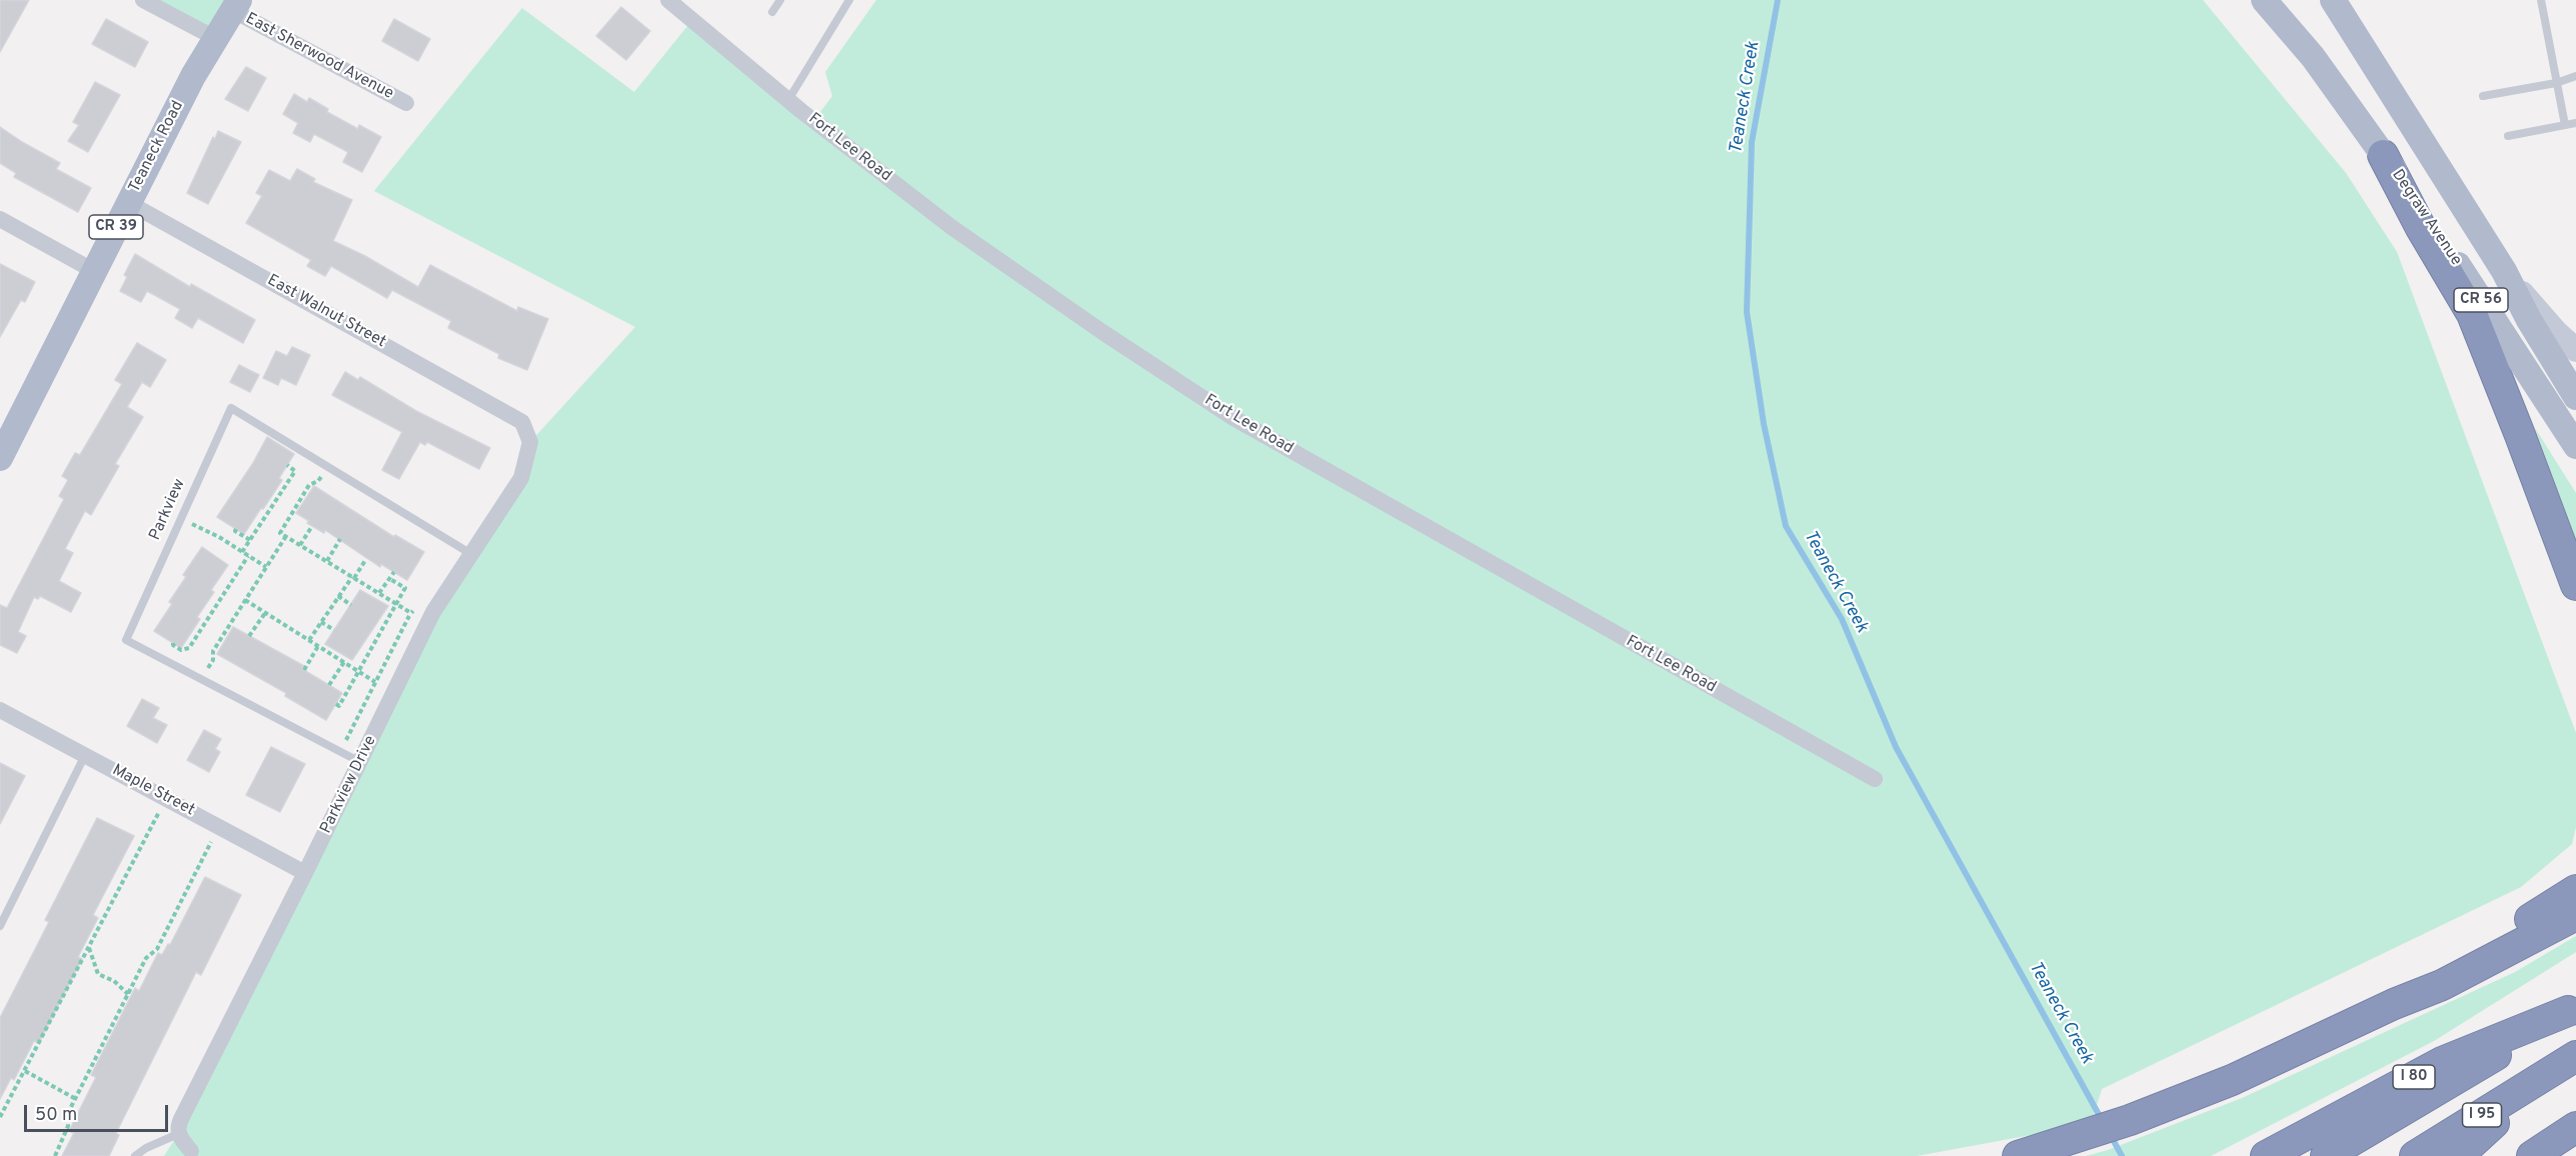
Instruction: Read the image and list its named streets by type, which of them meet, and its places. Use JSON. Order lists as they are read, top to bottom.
{
  "streets": {
    "highway": ["I 80", "I 95"],
    "main road": [
      "Teaneck Road",
      "Degraw Avenue",
      "CR 39",
      "CR 56"
    ],
    "street": [
      "East Sherwood Avenue",
      "Fort Lee Road",
      "East Walnut Street",
      "Parkview Drive",
      "Maple Street"
    ],
    "lane": ["Parkview"]
  },
  "crossings": [
    ["East Sherwood Avenue", "Teaneck Road"],
    ["Teaneck Road", "East Walnut Street"],
    ["East Walnut Street", "Parkview Drive"],
    ["Parkview", "Parkview Drive"],
    ["Parkview Drive", "Maple Street"],
    ["I 80", "I 95"]
  ],
  "water": ["Teaneck Creek"],
  "scale_bar": "50 m"
}
